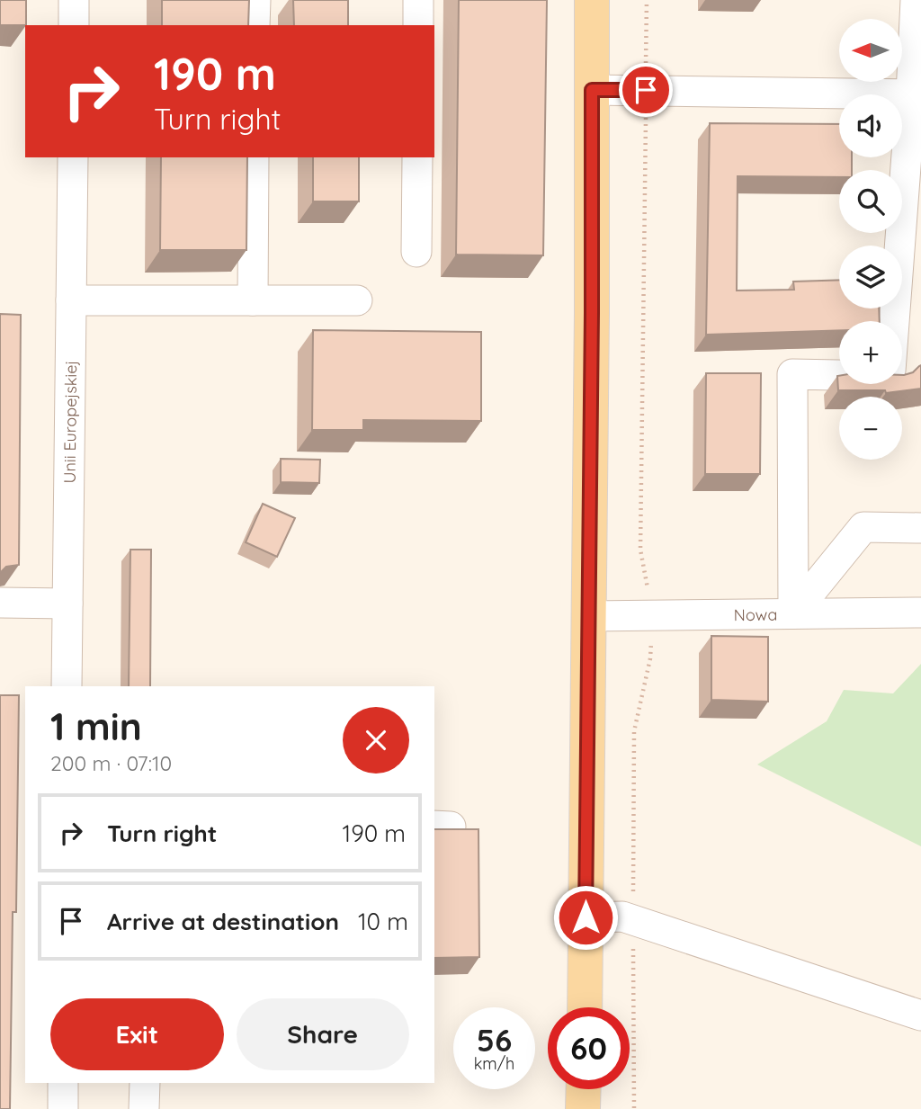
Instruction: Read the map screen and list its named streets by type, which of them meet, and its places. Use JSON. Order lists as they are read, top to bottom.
{
  "streets": {
    "street": ["Unii Europejskiej", "Nowa"]
  },
  "north": "left",
  "page": {
    "map_buttons": ["+", "−"],
    "turn": ["190 m", "Turn right"],
    "heading": ["1 min", "200 m · 07:10"],
    "list": [
      {
        "name": "Turn right",
        "value": "190 m"
      },
      {
        "name": "Arrive at destination",
        "value": "10 m"
      }
    ],
    "buttons": ["Exit", "Share"],
    "speed": "56 km/h",
    "limit": "60"
  }
}
